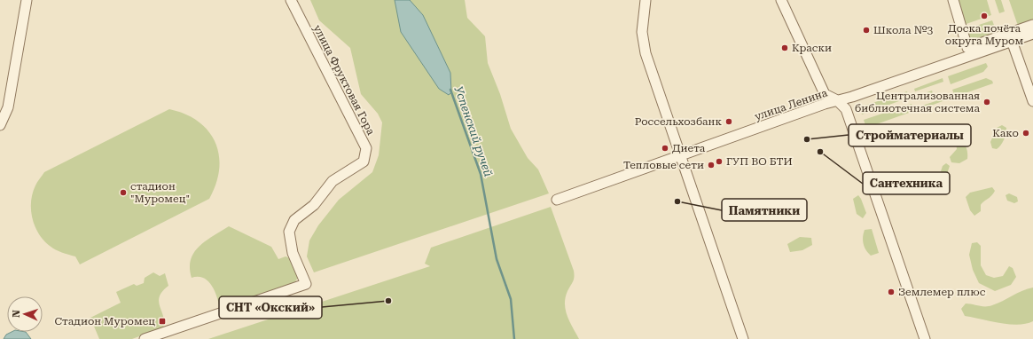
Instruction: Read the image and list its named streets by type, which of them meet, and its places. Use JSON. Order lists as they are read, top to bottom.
{
  "streets": {
    "street": ["улица Фруктовая Гора", "улица Ленина"]
  },
  "water": ["Успенский ручей"],
  "places": {
    "other": [
      "Доска почёта округа Муром",
      "Школа №3",
      "Краски",
      "Централизованная библиотечная система",
      "Россельхозбанк",
      "Како",
      "Стройматериалы",
      "Диета",
      "Сантехника",
      "ГУП ВО БТИ",
      "Тепловые сети",
      "стадион \"Муромец\"",
      "Памятники",
      "Землемер плюс",
      "СНТ «Окский»"
    ],
    "transit": ["Стадион Муромец"]
  },
  "north": "left"
}
